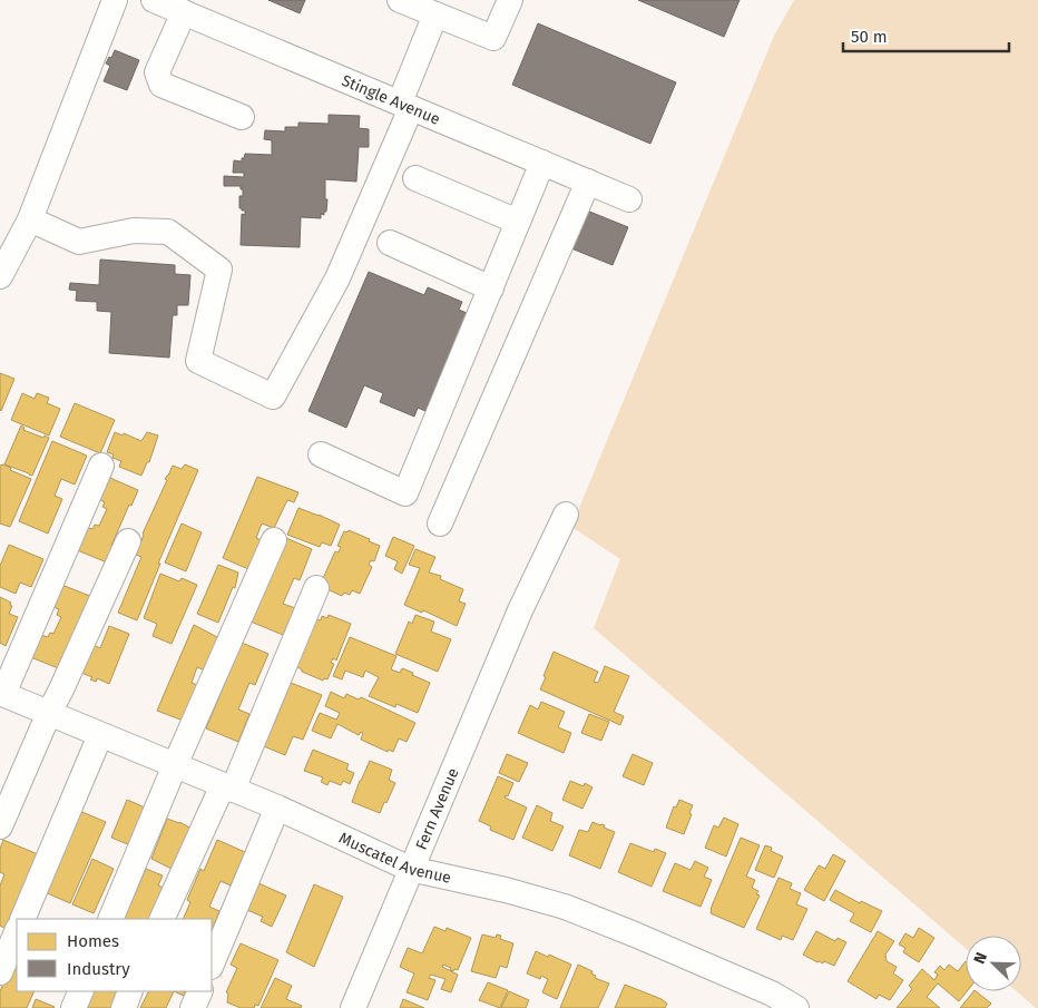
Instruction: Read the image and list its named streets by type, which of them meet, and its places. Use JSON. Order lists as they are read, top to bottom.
{
  "streets": {
    "street": ["Stingle Avenue", "Fern Avenue", "Muscatel Avenue"]
  },
  "crossings": [
    ["Fern Avenue", "Muscatel Avenue"]
  ],
  "legend": ["Homes", "Industry"],
  "scale_bar": "50 m",
  "north": "top left"
}
